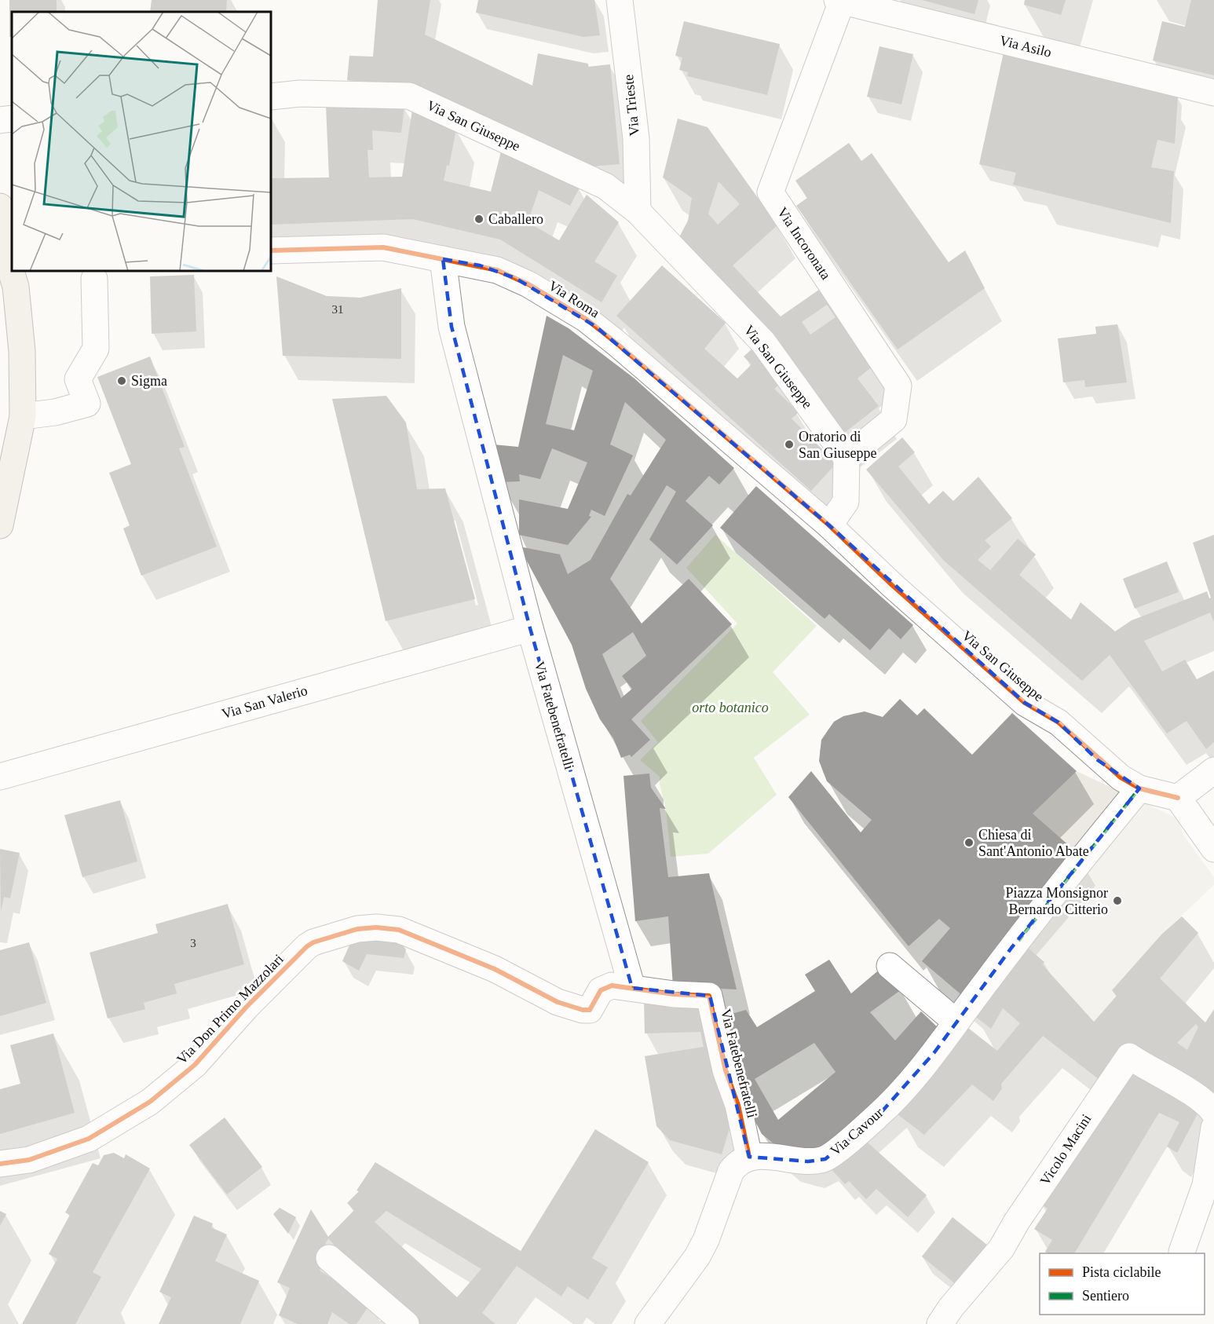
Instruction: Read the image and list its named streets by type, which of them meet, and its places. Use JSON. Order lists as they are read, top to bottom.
{
  "streets": {
    "street": [
      "Via Asilo",
      "Via Trieste",
      "Via San Giuseppe",
      "Via Incoronata",
      "Via Roma",
      "Via San Valerio",
      "Via Fatebenefratelli",
      "Via Don Primo Mazzolari",
      "Via Cavour",
      "Vicolo Macini"
    ]
  },
  "crossings": [
    ["Via Asilo", "Via Incoronata"],
    ["Via Trieste", "Via San Giuseppe"],
    ["Via San Giuseppe", "Via Incoronata"],
    ["Via San Giuseppe", "Via Roma"],
    ["Via San Giuseppe", "Via Cavour"],
    ["Via Roma", "Via Fatebenefratelli"],
    ["Via San Valerio", "Via Fatebenefratelli"],
    ["Via Fatebenefratelli", "Via Don Primo Mazzolari"],
    ["Via Fatebenefratelli", "Via Cavour"]
  ],
  "parks": ["orto botanico"],
  "places": [
    "Caballero",
    "Sigma",
    "Oratorio di San Giuseppe",
    "Chiesa di Sant'Antonio Abate",
    "Piazza Monsignor Bernardo Citterio"
  ],
  "house_numbers": ["31", "3"],
  "legend": ["Pista ciclabile", "Sentiero"]
}
